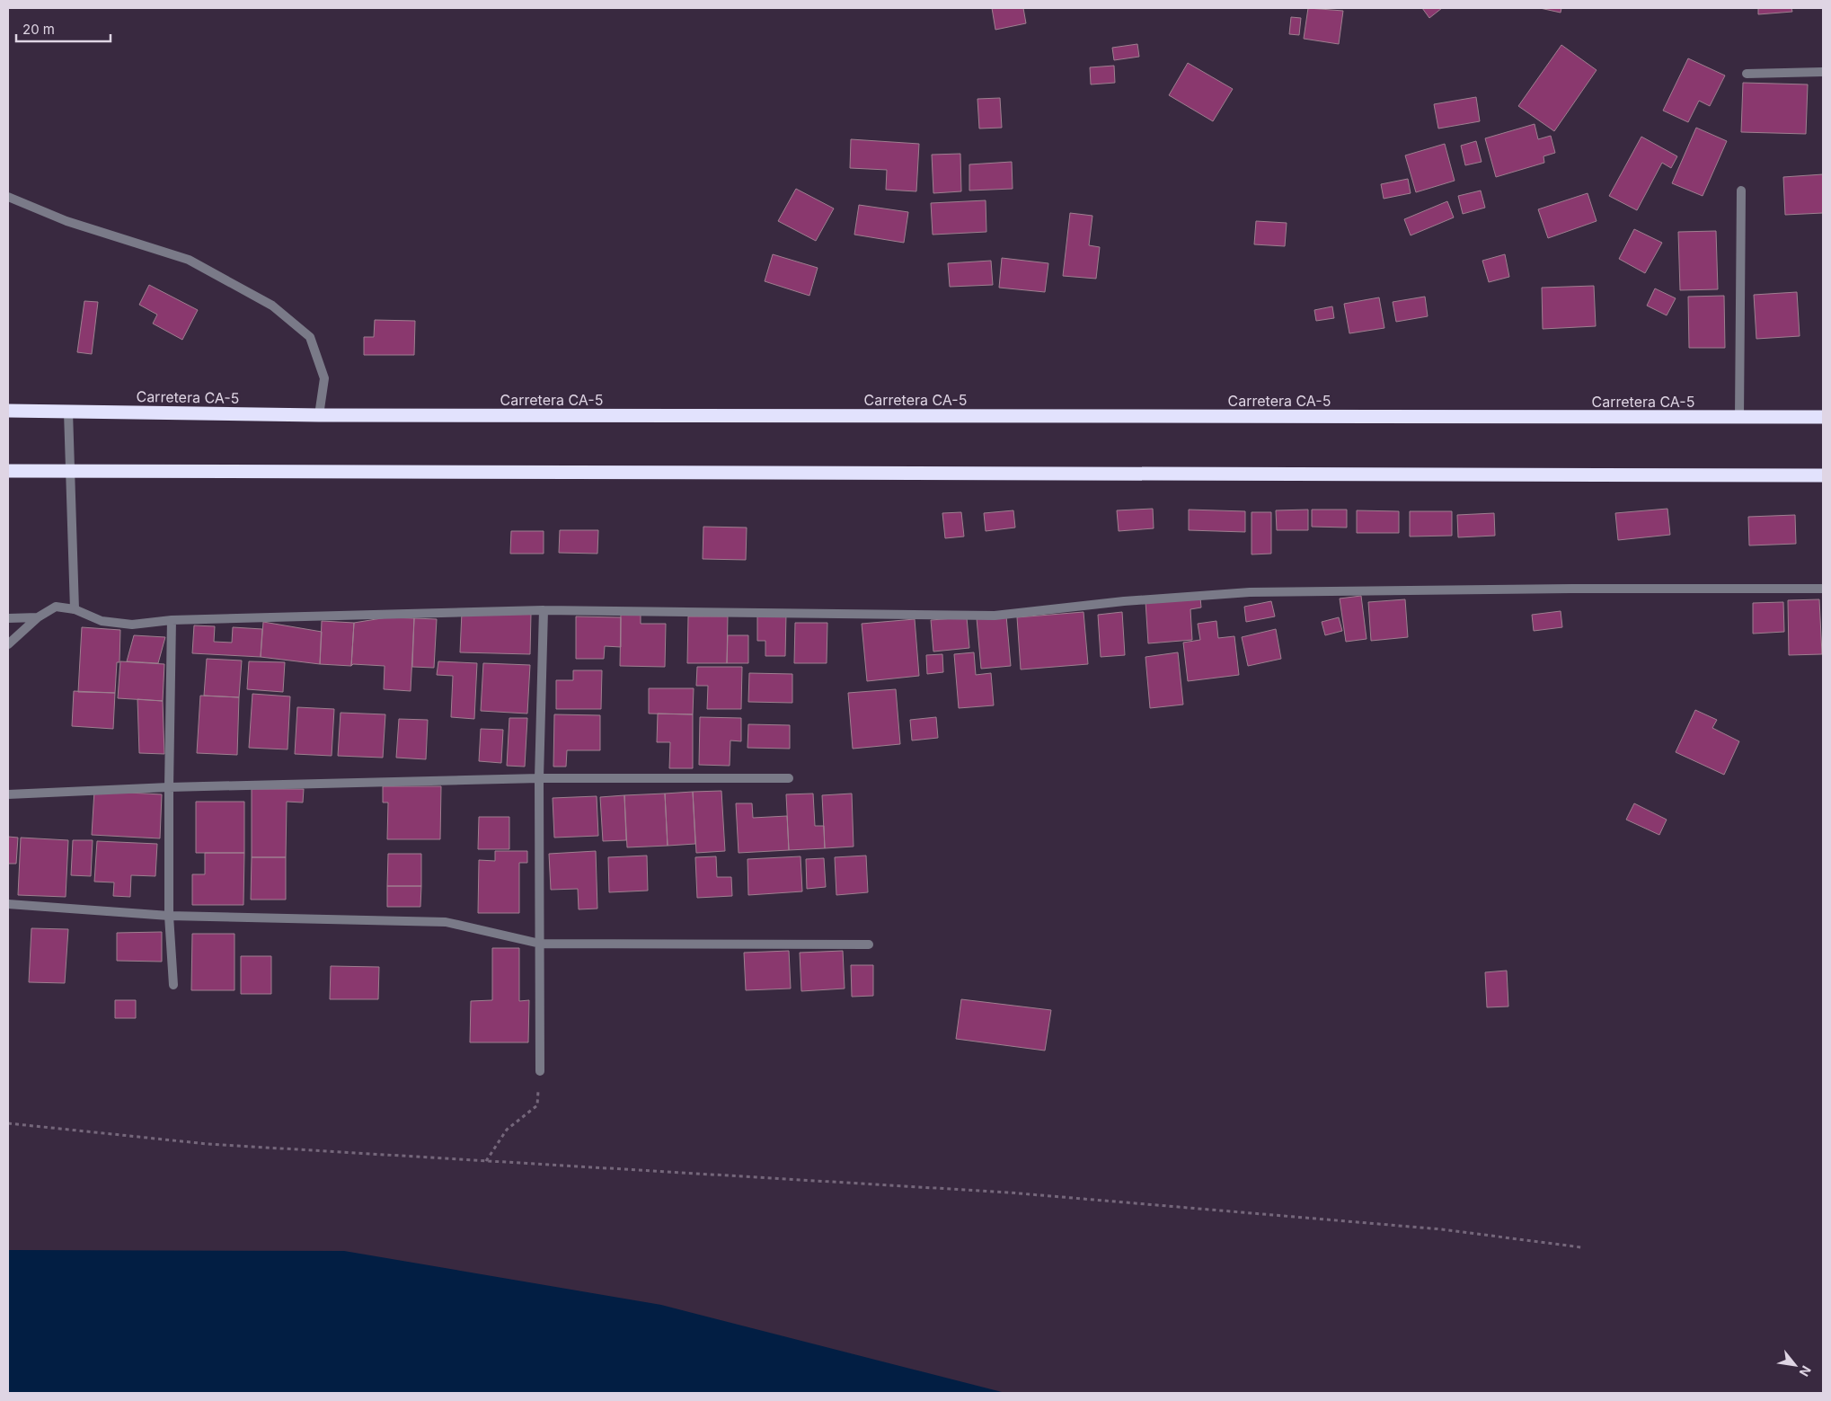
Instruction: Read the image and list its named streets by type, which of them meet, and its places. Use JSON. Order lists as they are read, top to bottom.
{
  "streets": {
    "highway": ["Carretera CA-5"]
  },
  "scale_bar": "20 m",
  "north": "bottom right"
}
